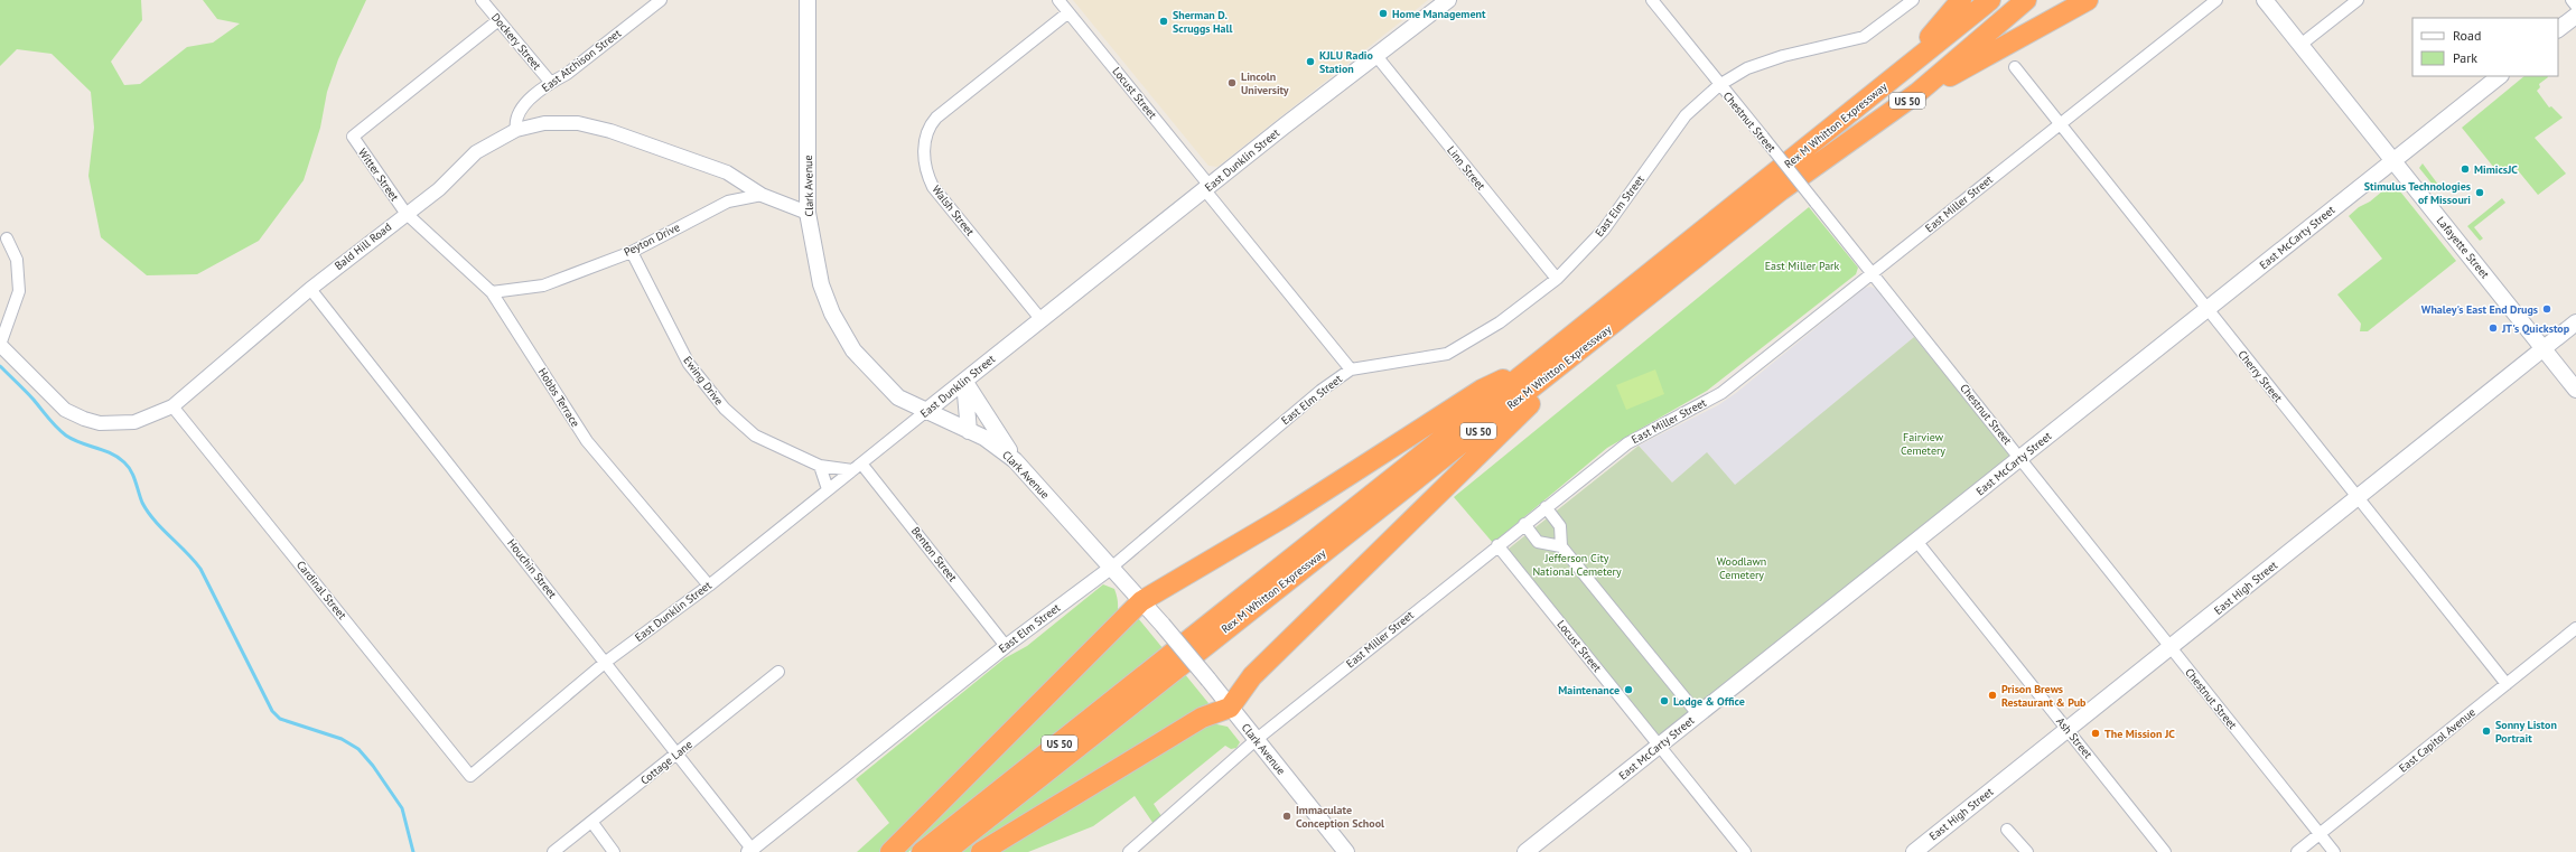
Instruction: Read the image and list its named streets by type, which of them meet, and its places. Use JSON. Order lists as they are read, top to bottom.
{
  "streets": {
    "highway": ["US 50", "Rex M Whitton Expressway"],
    "main road": [
      "East Dunklin Street",
      "Clark Avenue",
      "East McCarty Street",
      "Lafayette Street",
      "East High Street"
    ],
    "street": [
      "Dockery Street",
      "East Atchison Street",
      "Locust Street",
      "Chestnut Street",
      "Linn Street",
      "Witter Street",
      "East Miller Street",
      "East Elm Street",
      "Walsh Street",
      "Peyton Drive",
      "Bald Hill Road",
      "Cherry Street",
      "Ewing Drive",
      "Hobbs Terrace",
      "Benton Street",
      "Houchin Street",
      "Cardinal Street",
      "Ash Street",
      "East Capitol Avenue",
      "Cottage Lane"
    ]
  },
  "crossings": [
    ["Dockery Street", "East Atchison Street"],
    ["Dockery Street", "Witter Street"],
    ["East Atchison Street", "Bald Hill Road"],
    ["Locust Street", "East Dunklin Street"],
    ["Locust Street", "East Miller Street"],
    ["Locust Street", "East Elm Street"],
    ["Locust Street", "Walsh Street"],
    ["Locust Street", "East McCarty Street"],
    ["Chestnut Street", "East Miller Street"],
    ["Chestnut Street", "East Elm Street"],
    ["Chestnut Street", "East McCarty Street"],
    ["Chestnut Street", "East High Street"],
    ["Chestnut Street", "East Capitol Avenue"],
    ["East Dunklin Street", "Linn Street"],
    ["East Dunklin Street", "Clark Avenue"],
    ["East Dunklin Street", "Walsh Street"],
    ["East Dunklin Street", "Ewing Drive"],
    ["East Dunklin Street", "Hobbs Terrace"],
    ["East Dunklin Street", "Benton Street"],
    ["East Dunklin Street", "Houchin Street"],
    ["East Dunklin Street", "Cardinal Street"],
    ["Linn Street", "East Elm Street"],
    ["Witter Street", "Bald Hill Road"],
    ["Witter Street", "Hobbs Terrace"],
    ["Clark Avenue", "East Miller Street"],
    ["Clark Avenue", "East Elm Street"],
    ["East Miller Street", "Cherry Street"],
    ["East Elm Street", "Benton Street"],
    ["East Elm Street", "Houchin Street"],
    ["East McCarty Street", "Lafayette Street"],
    ["East McCarty Street", "Cherry Street"],
    ["East McCarty Street", "Ash Street"],
    ["Peyton Drive", "Bald Hill Road"],
    ["Peyton Drive", "Ewing Drive"],
    ["Peyton Drive", "Hobbs Terrace"],
    ["Bald Hill Road", "Hobbs Terrace"],
    ["Bald Hill Road", "Houchin Street"],
    ["Bald Hill Road", "Cardinal Street"],
    ["Lafayette Street", "East High Street"],
    ["Cherry Street", "East High Street"],
    ["Cherry Street", "East Capitol Avenue"],
    ["Ewing Drive", "Benton Street"],
    ["Houchin Street", "Cottage Lane"],
    ["East High Street", "Ash Street"]
  ],
  "parks": [
    "East Miller Park",
    "Fairview Cemetery",
    "Jefferson City National Cemetery",
    "Woodlawn Cemetery"
  ],
  "places": [
    "Home Management",
    "Sherman D. Scruggs Hall",
    "KJLU Radio Station",
    "Lincoln University",
    "MimicsJC",
    "Stimulus Technologies of Missouri",
    "Whaley's East End Drugs",
    "JT's Quickstop",
    "Maintenance",
    "Prison Brews Restaurant & Pub",
    "Lodge & Office",
    "Sonny Liston Portrait",
    "The Mission JC",
    "Immaculate Conception School"
  ],
  "legend": ["Road", "Park"]
}
